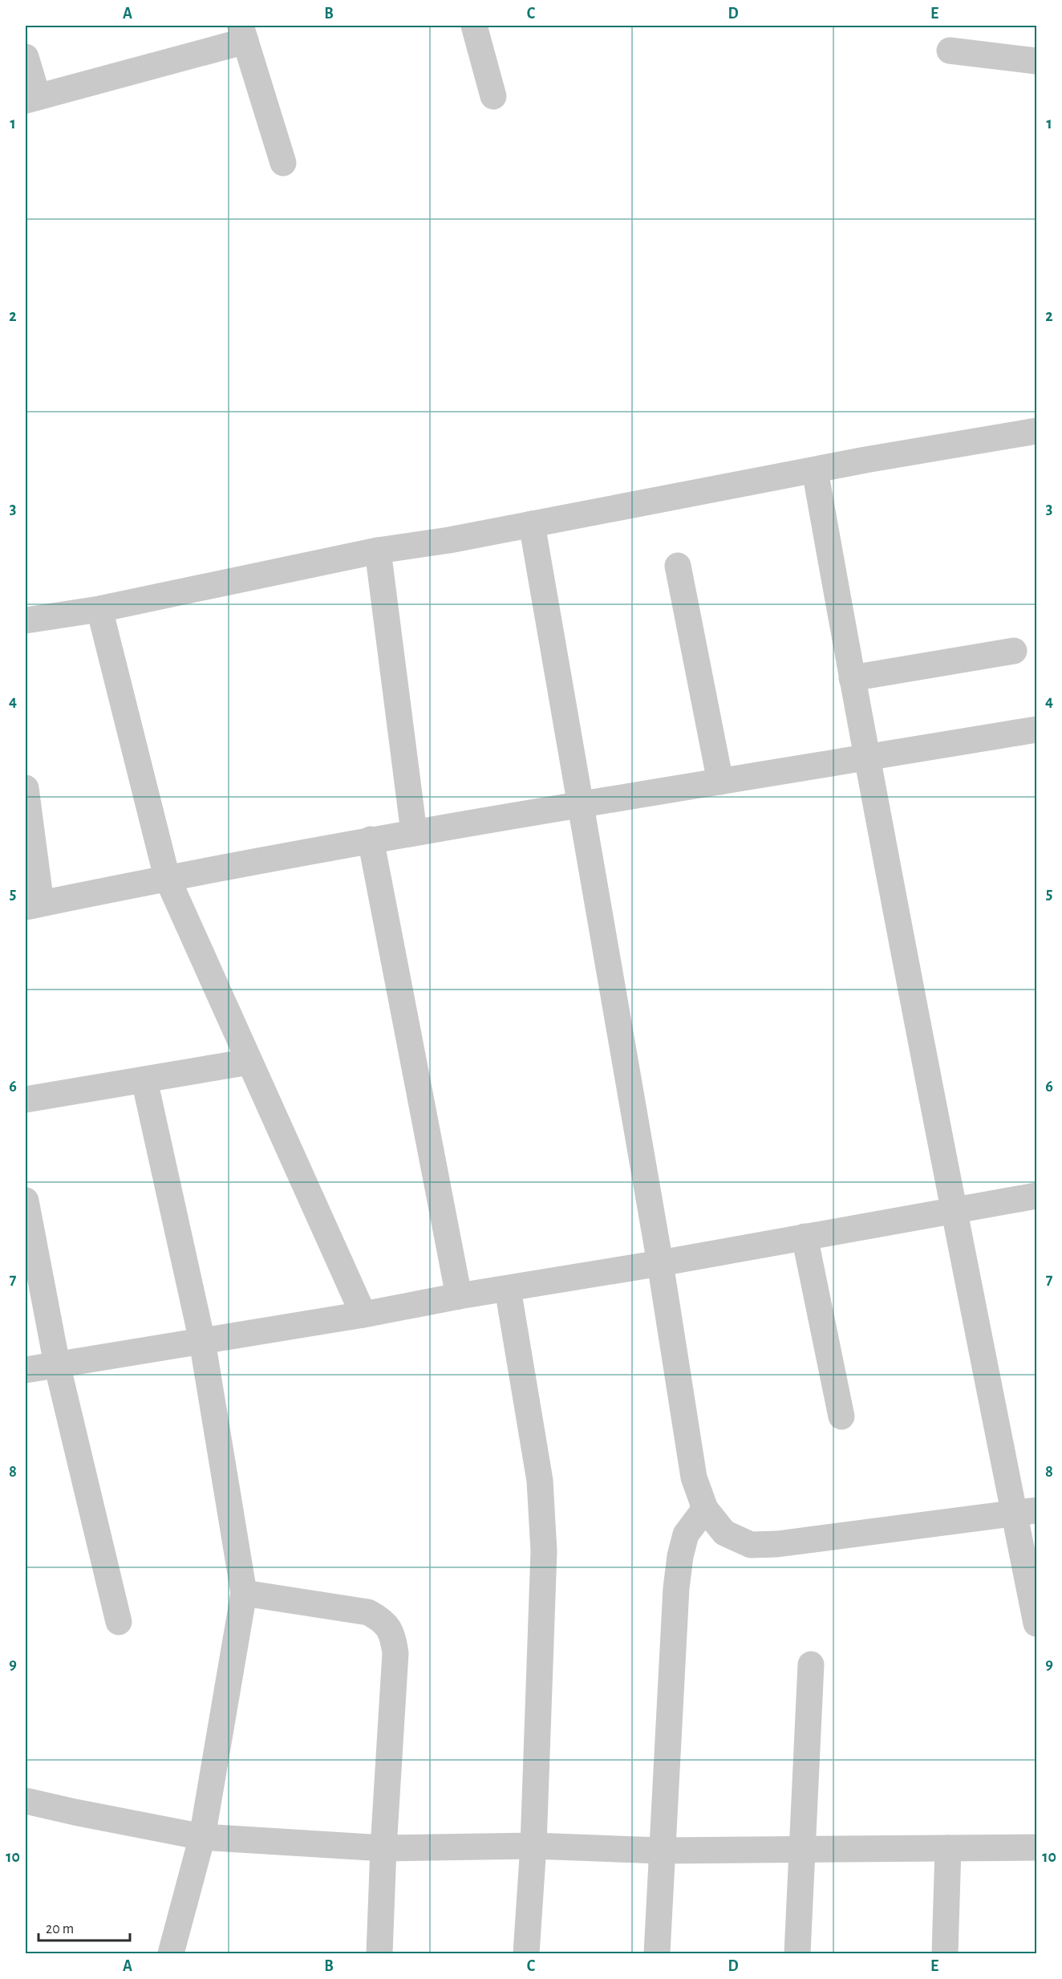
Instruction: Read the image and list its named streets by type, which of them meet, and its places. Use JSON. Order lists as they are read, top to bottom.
{
  "scale_bar": "20 m",
  "grid": {
    "columns": [
      "A",
      "B",
      "C",
      "D",
      "E"
    ],
    "rows": [
      "1",
      "2",
      "3",
      "4",
      "5",
      "6",
      "7",
      "8",
      "9",
      "10"
    ]
  }
}
